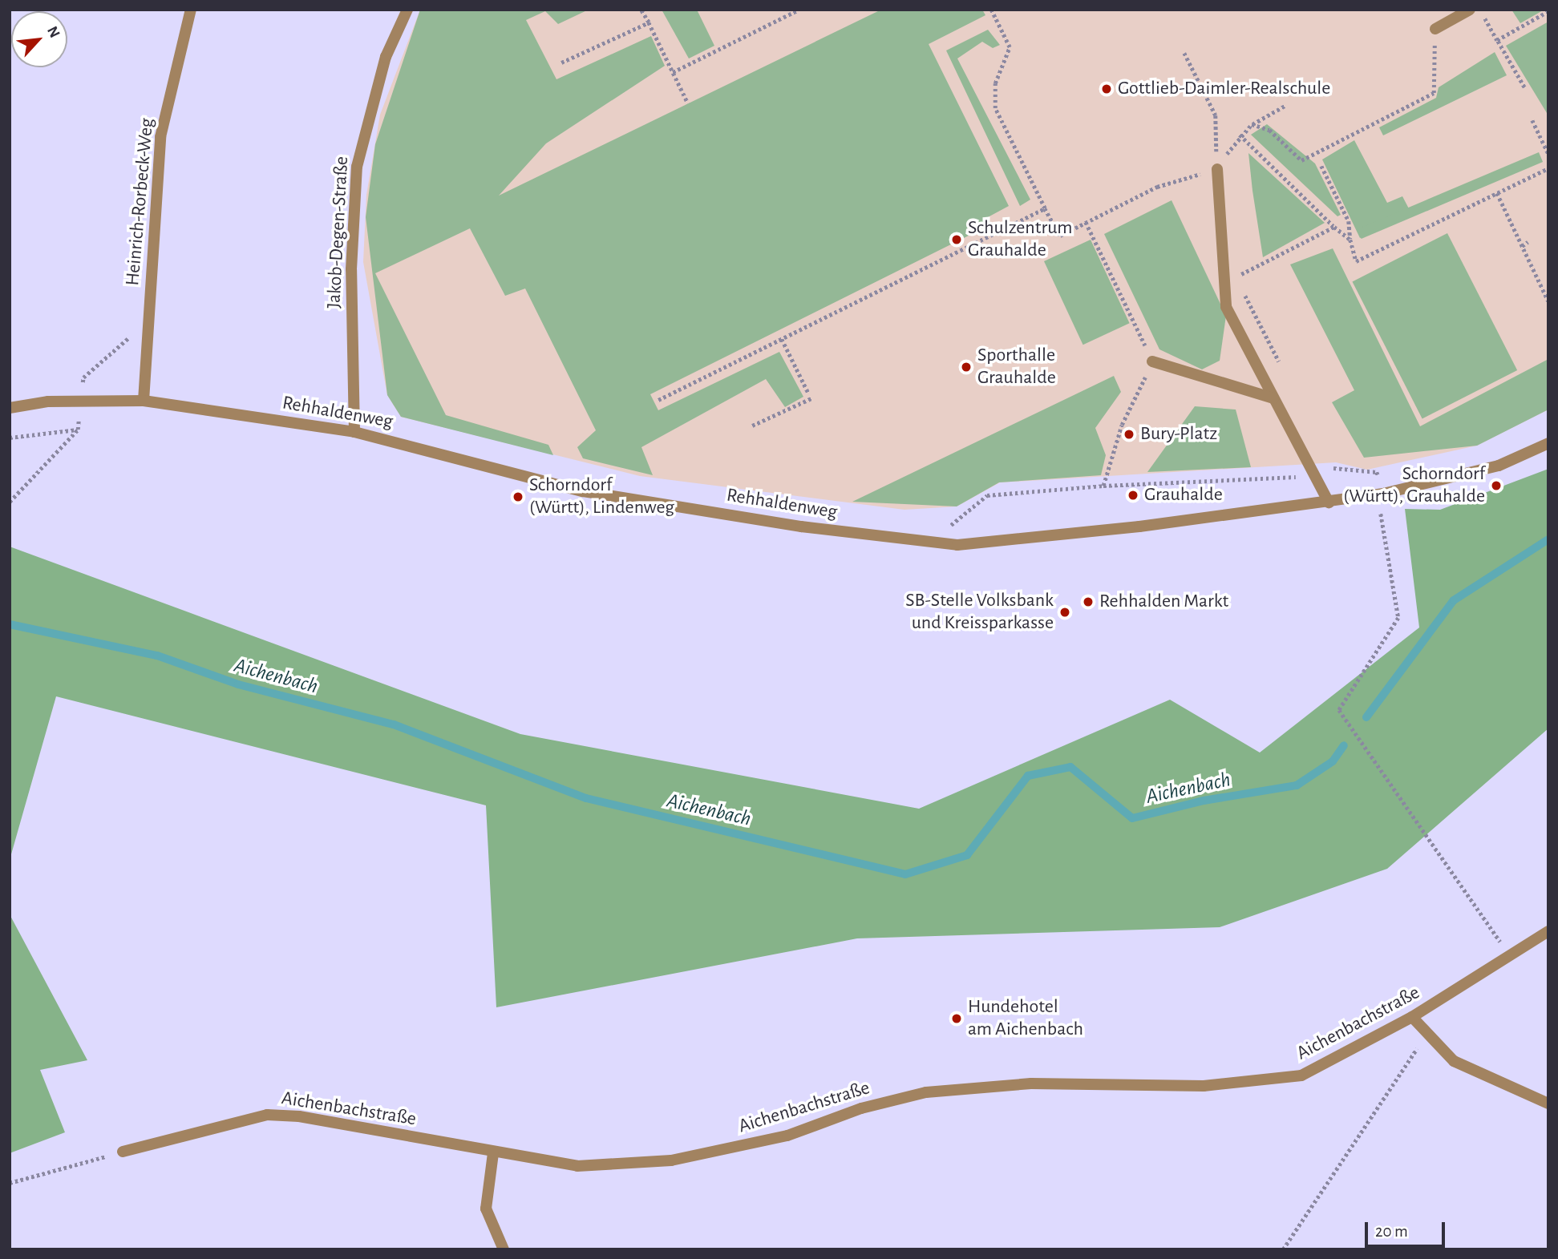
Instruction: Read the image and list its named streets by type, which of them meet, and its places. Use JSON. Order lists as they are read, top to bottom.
{
  "streets": {
    "street": [
      "Heinrich-Rorbeck-Weg",
      "Jakob-Degen-Straße",
      "Rehhaldenweg",
      "Aichenbachstraße"
    ]
  },
  "crossings": [
    ["Heinrich-Rorbeck-Weg", "Rehhaldenweg"],
    ["Jakob-Degen-Straße", "Rehhaldenweg"]
  ],
  "water": ["Aichenbach"],
  "places": [
    "Gottlieb-Daimler-Realschule",
    "Schulzentrum Grauhalde",
    "Sporthalle Grauhalde",
    "Bury-Platz",
    "Schorndorf (Württ), Grauhalde",
    "Grauhalde",
    "Schorndorf (Württ), Lindenweg",
    "Rehhalden Markt",
    "SB-Stelle Volksbank und Kreissparkasse",
    "Hundehotel am Aichenbach"
  ],
  "scale_bar": "20 m",
  "north": "top right"
}
